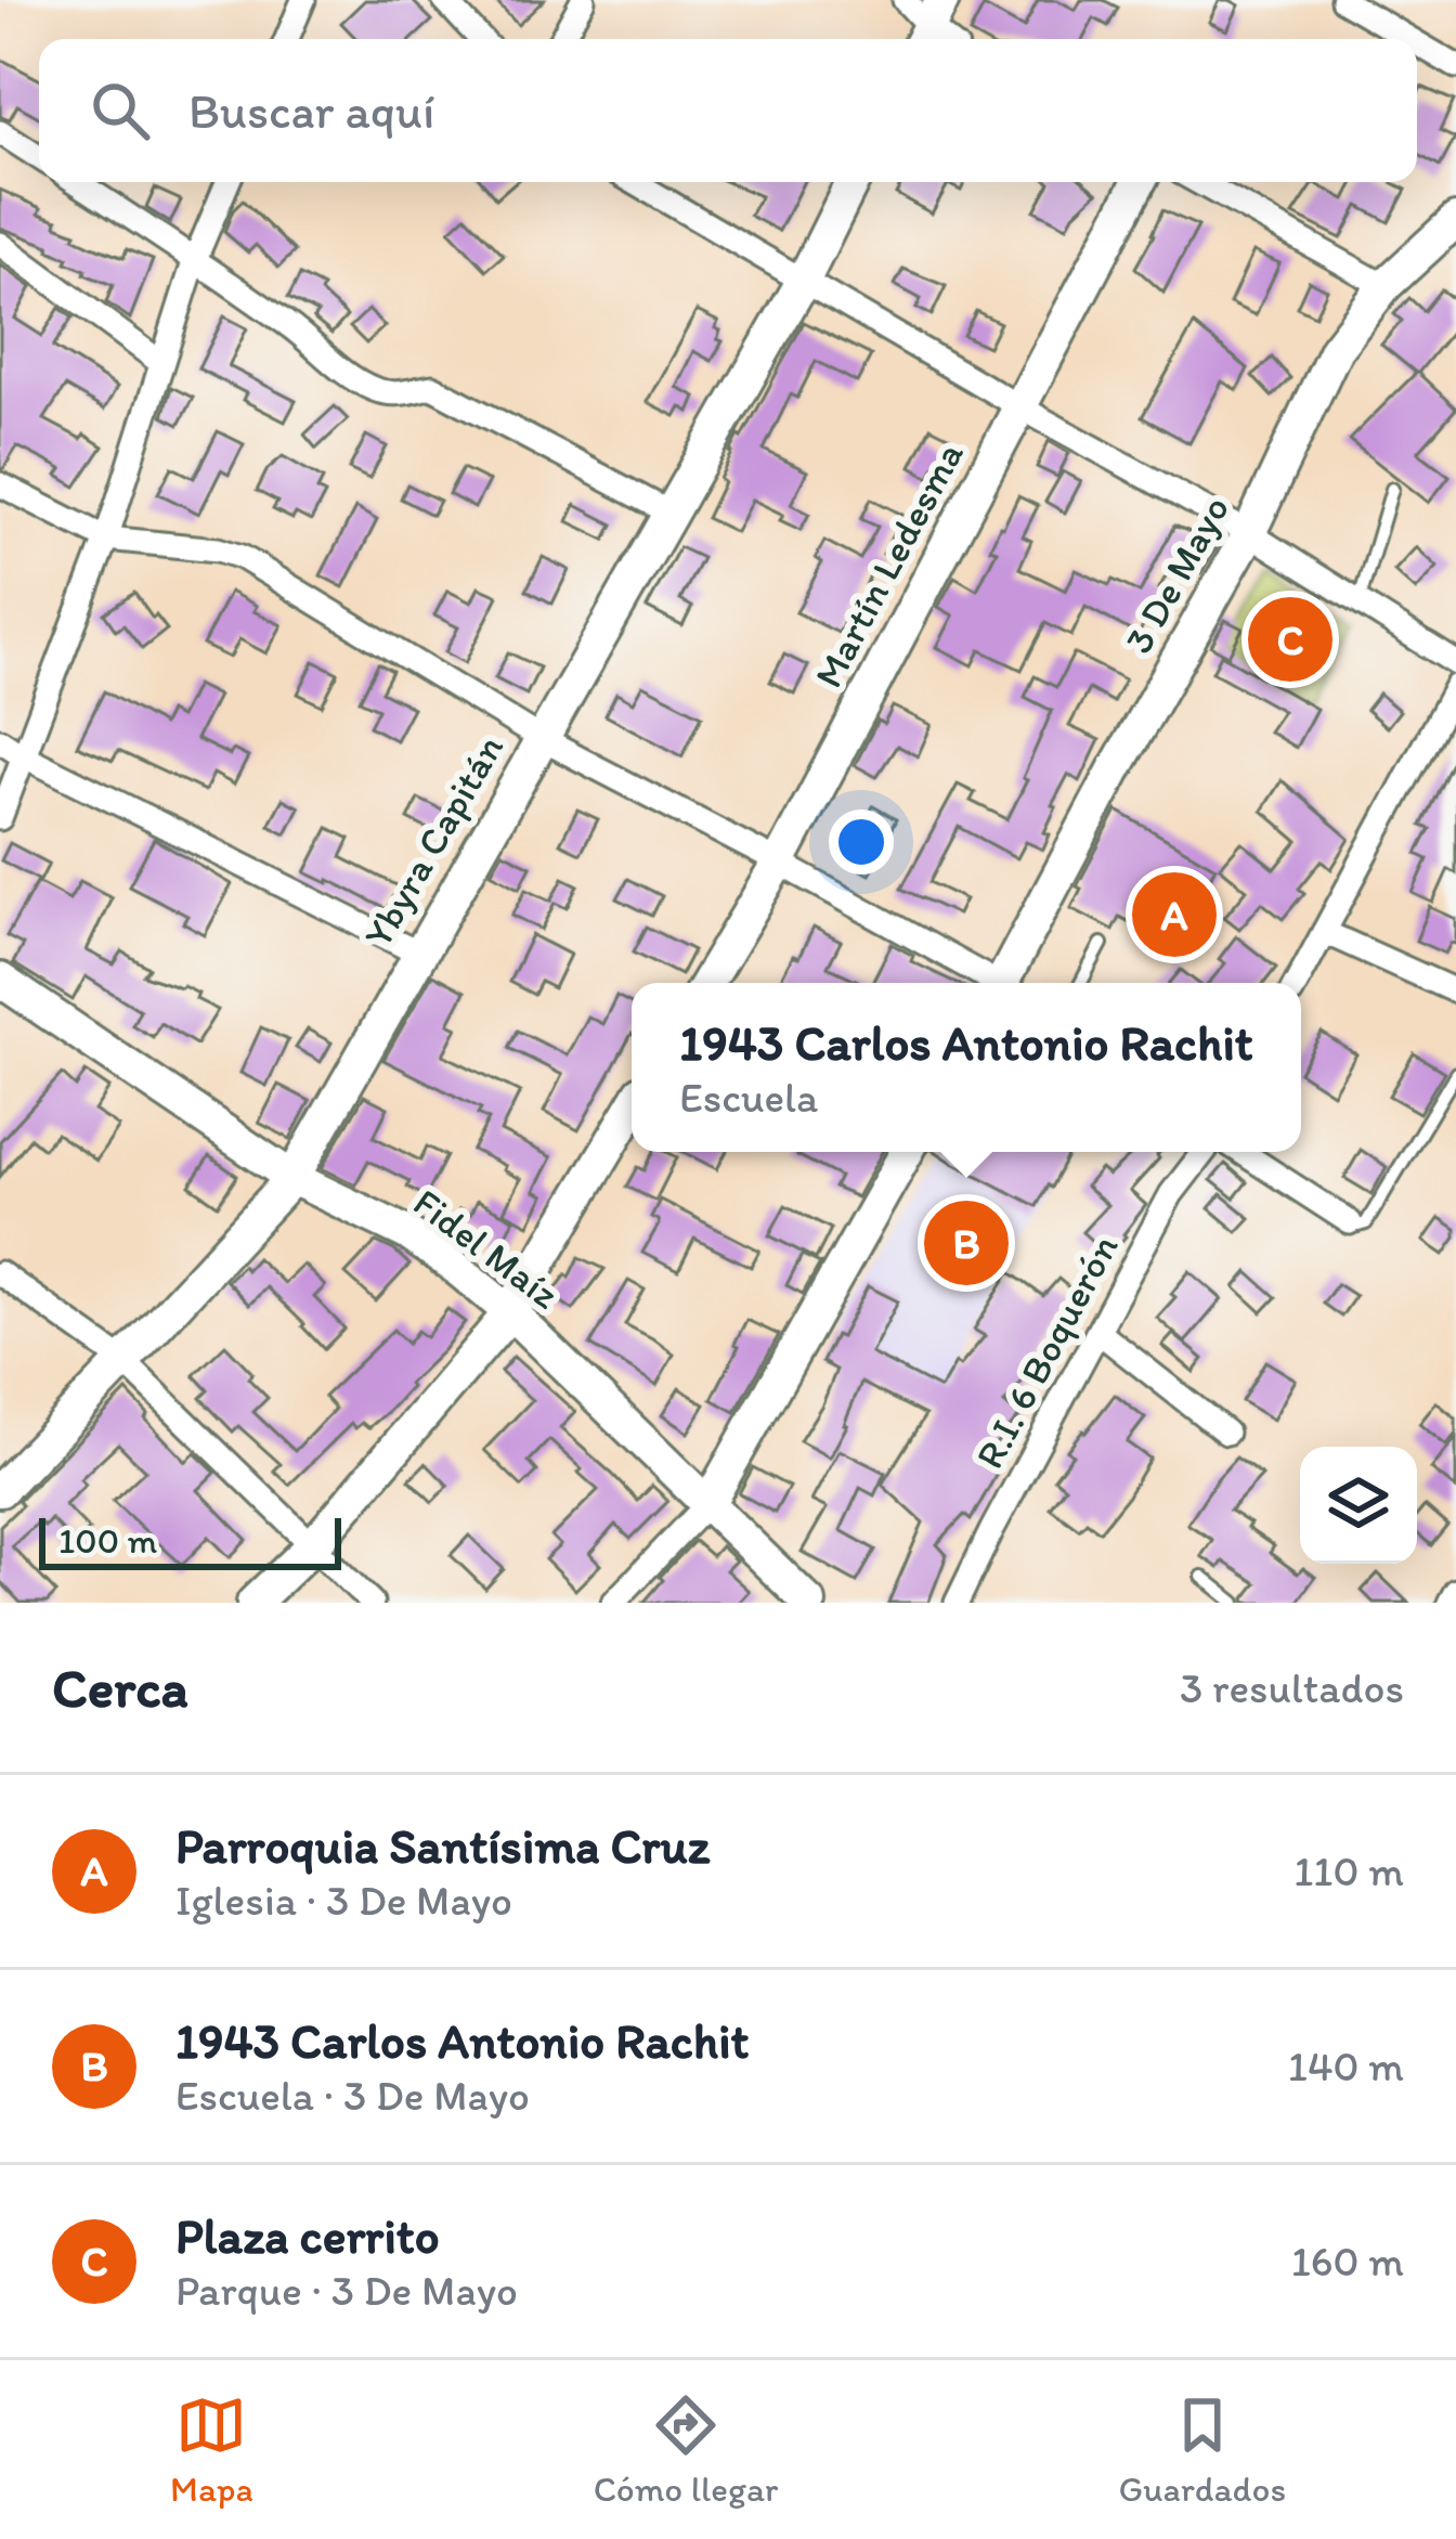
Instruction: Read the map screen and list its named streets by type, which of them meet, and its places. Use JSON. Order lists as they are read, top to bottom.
{
  "streets": {
    "street": [
      "Martín Ledesma",
      "3 De Mayo",
      "Ybyra Capitán",
      "Fidel Maíz",
      "R.I. 6 Boquerón"
    ]
  },
  "crossings": [
    ["Ybyra Capitán", "Fidel Maíz"]
  ],
  "scale_bar": "100 m",
  "page": {
    "search": "Buscar aquí",
    "pins": ["C", "A", "B"],
    "popup": ["1943 Carlos Antonio Rachit", "Escuela"],
    "scale": "100 m",
    "heading": ["Cerca", "3 resultados"],
    "list": [
      {
        "mark": "A",
        "name": "Parroquia Santísima Cruz",
        "note": "Iglesia · 3 De Mayo",
        "value": "110 m"
      },
      {
        "mark": "B",
        "name": "1943 Carlos Antonio Rachit",
        "note": "Escuela · 3 De Mayo",
        "value": "140 m"
      },
      {
        "mark": "C",
        "name": "Plaza cerrito",
        "note": "Parque · 3 De Mayo",
        "value": "160 m"
      }
    ],
    "nav": ["Mapa", "Cómo llegar", "Guardados"]
  }
}
